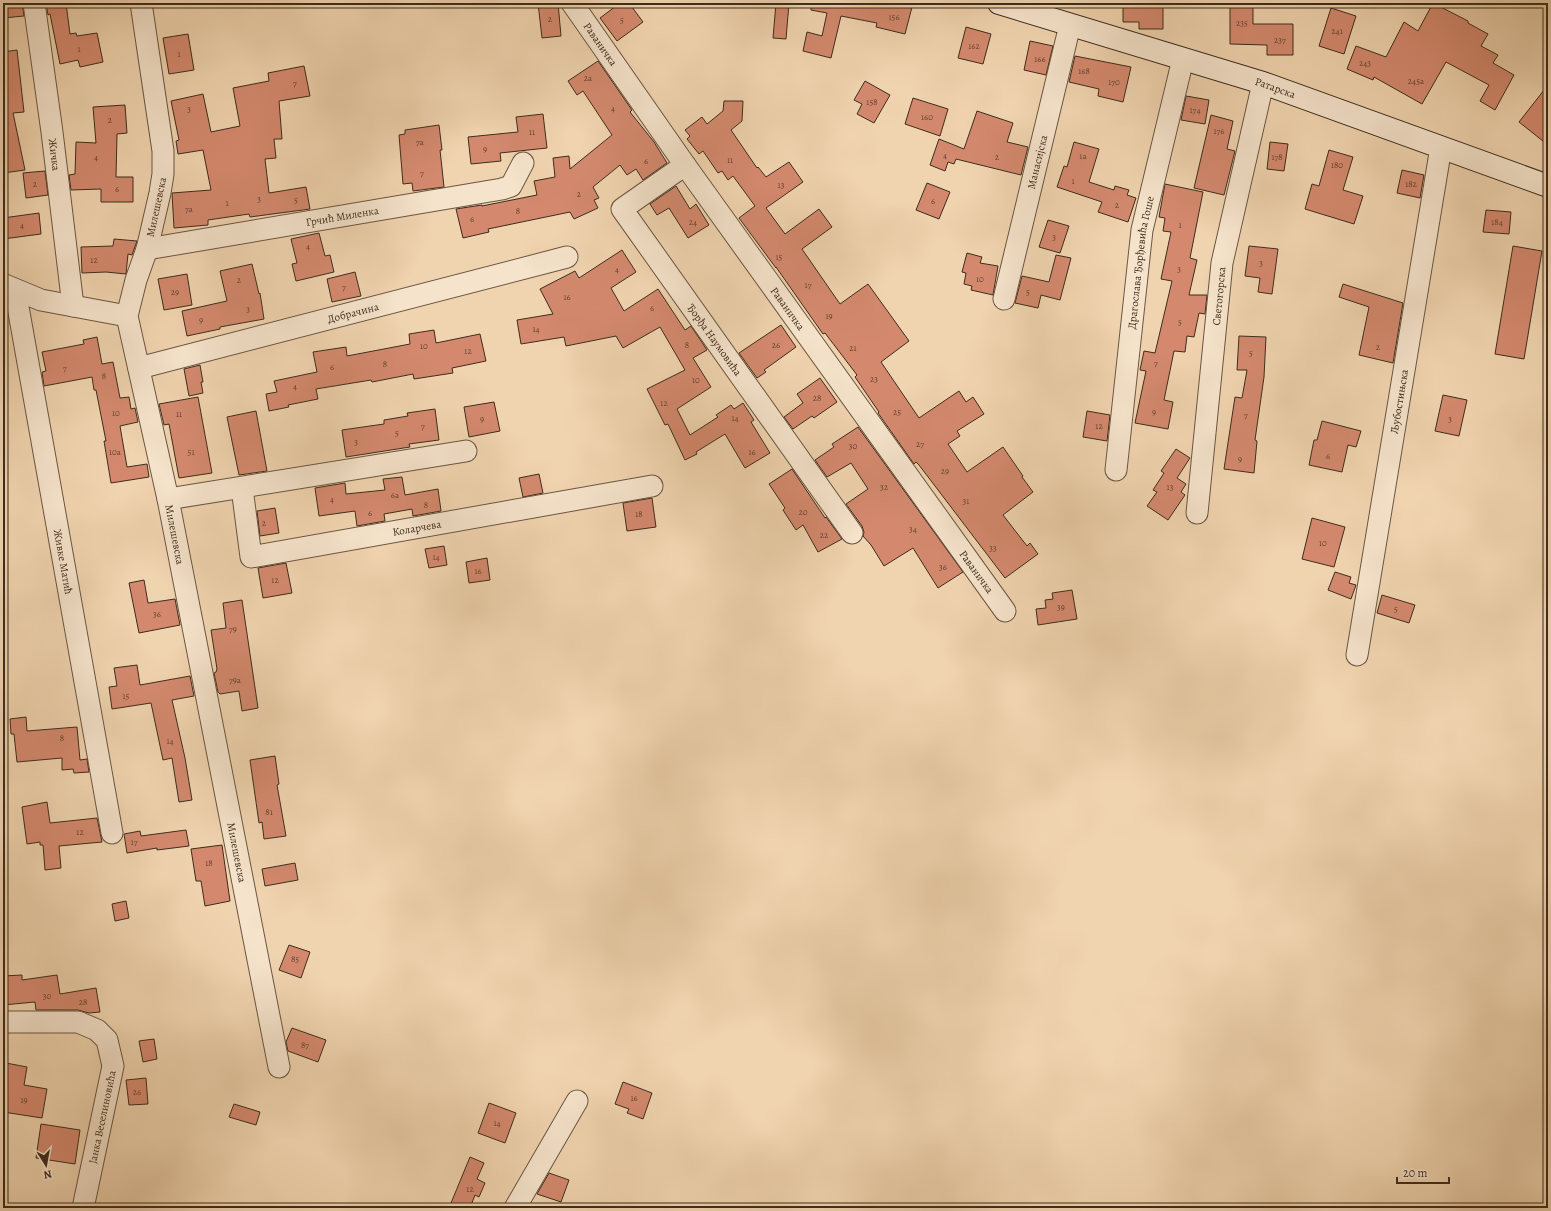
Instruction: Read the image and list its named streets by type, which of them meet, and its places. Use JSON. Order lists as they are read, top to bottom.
{
  "streets": {
    "street": [
      "Раваничка",
      "Ратарска",
      "Жичка",
      "Манасијска",
      "Милешевска",
      "Грчић Миленка",
      "Драгослава Ђорђевића Гоше",
      "Светогорска",
      "Добрачина",
      "Ђорђа Наумовића",
      "Љубостињска",
      "Коларчева",
      "Живке Матић",
      "Јанка Веселиновића"
    ]
  },
  "crossings": [
    ["Раваничка", "Ђорђа Наумовића"],
    ["Ратарска", "Манасијска"],
    ["Ратарска", "Драгослава Ђорђевића Гоше"],
    ["Ратарска", "Светогорска"],
    ["Ратарска", "Љубостињска"],
    ["Жичка", "Живке Матић"],
    ["Милешевска", "Грчић Миленка"],
    ["Милешевска", "Добрачина"],
    ["Милешевска", "Живке Матић"]
  ],
  "house_numbers": [
    "156",
    "2",
    "5",
    "235",
    "241",
    "237",
    "162",
    "1",
    "1",
    "166",
    "243",
    "168",
    "2a",
    "245a",
    "170",
    "7",
    "158",
    "4",
    "3",
    "174",
    "160",
    "2",
    "176",
    "11",
    "7a",
    "9",
    "4",
    "1a",
    "4",
    "2",
    "178",
    "11",
    "6",
    "180",
    "7",
    "1",
    "2",
    "182",
    "13",
    "6",
    "2",
    "3",
    "5",
    "6",
    "1",
    "2",
    "7a",
    "8",
    "6",
    "24",
    "184",
    "4",
    "1",
    "3",
    "4",
    "15",
    "12",
    "3",
    "4",
    "3",
    "10",
    "2",
    "17",
    "7",
    "29",
    "5",
    "16",
    "6",
    "3",
    "19",
    "9",
    "5",
    "14",
    "8",
    "26",
    "10",
    "2",
    "21",
    "12",
    "5",
    "7",
    "8",
    "6",
    "7",
    "8",
    "23",
    "10",
    "4",
    "28",
    "12",
    "25",
    "9",
    "10",
    "11",
    "7",
    "14",
    "9",
    "3",
    "7",
    "12",
    "5",
    "3",
    "27",
    "30",
    "10a",
    "51",
    "16",
    "6",
    "9",
    "29",
    "32",
    "13",
    "6a",
    "4",
    "31",
    "8",
    "20",
    "6",
    "18",
    "2",
    "34",
    "22",
    "10",
    "33",
    "14",
    "36",
    "16",
    "12",
    "39",
    "5",
    "36",
    "79",
    "79a",
    "15",
    "8",
    "14",
    "81",
    "12",
    "17",
    "18",
    "85",
    "30",
    "28",
    "87",
    "26",
    "16",
    "19",
    "14",
    "12"
  ],
  "scale_bar": "20 m",
  "north": "bottom"
}
